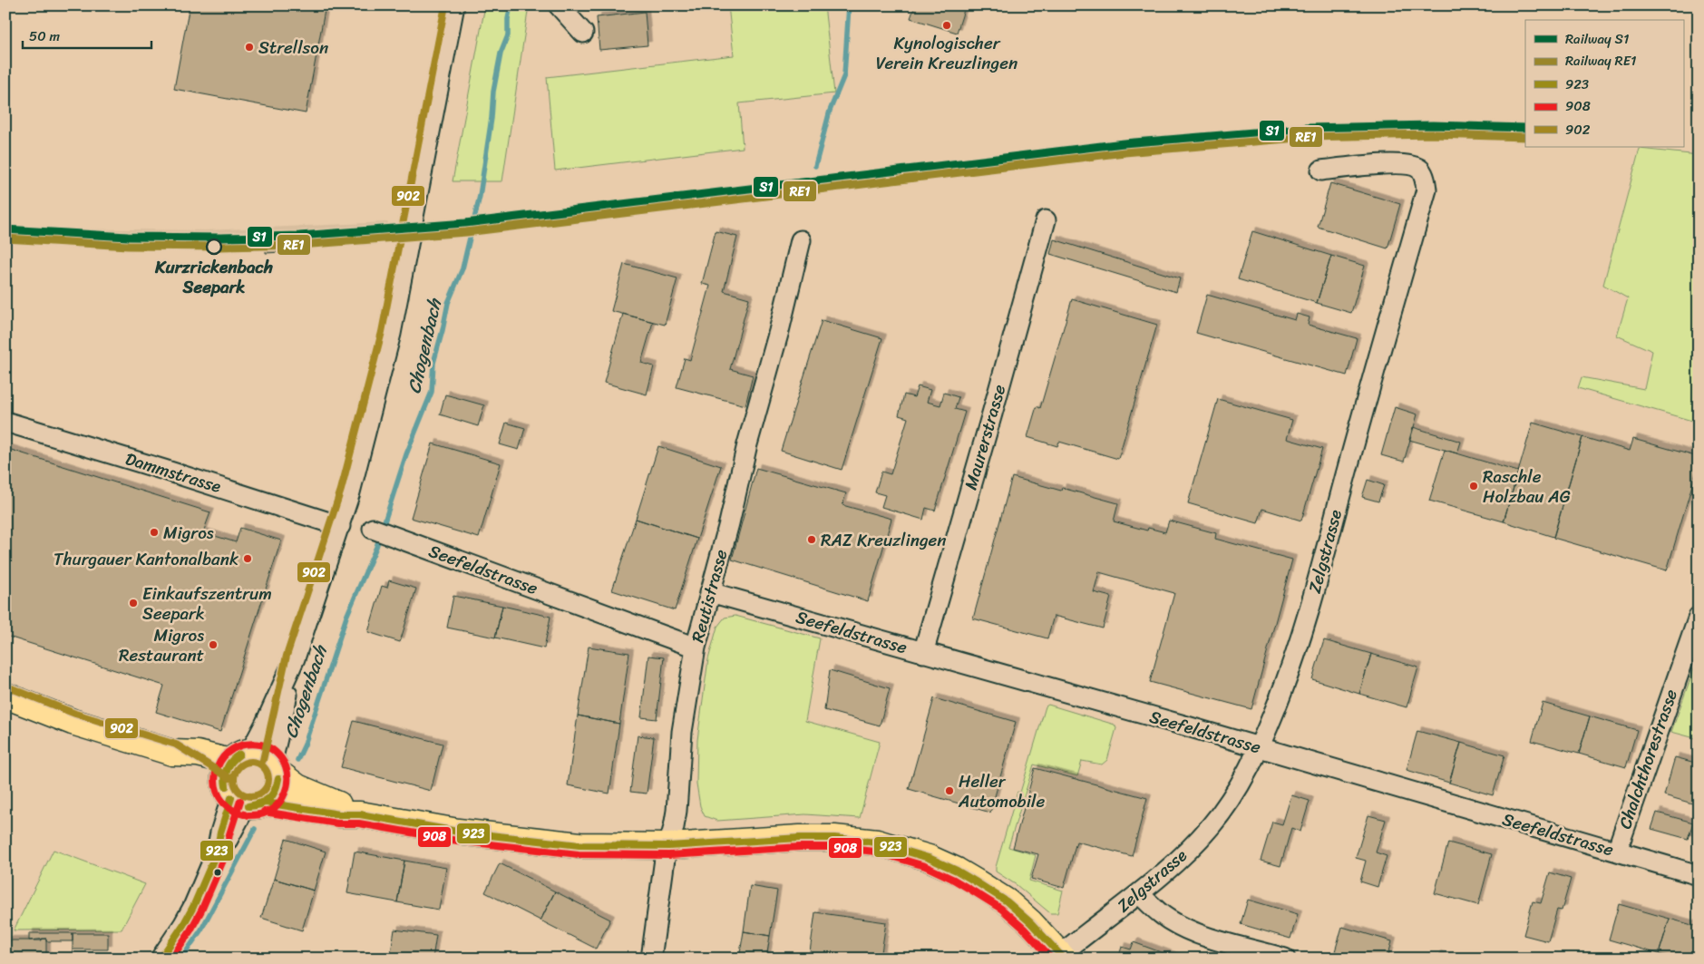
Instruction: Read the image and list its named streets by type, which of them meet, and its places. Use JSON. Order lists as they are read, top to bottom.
{
  "streets": {
    "street": [
      "Maurerstrasse",
      "Dammstrasse",
      "Zelgstrasse",
      "Seefeldstrasse",
      "Reutistrasse",
      "Chalchthorestrasse"
    ]
  },
  "crossings": [
    ["Maurerstrasse", "Seefeldstrasse"],
    ["Zelgstrasse", "Seefeldstrasse"],
    ["Seefeldstrasse", "Reutistrasse"],
    ["Seefeldstrasse", "Chalchthorestrasse"]
  ],
  "water": ["Chogenbach"],
  "places": [
    "Kynologischer Verein Kreuzlingen",
    "Strellson",
    "Kurzrickenbach Seepark",
    "Raschle Holzbau AG",
    "Migros",
    "RAZ Kreuzlingen",
    "Thurgauer Kantonalbank",
    "Einkaufszentrum Seepark",
    "Migros Restaurant",
    "Heller Automobile"
  ],
  "lines": [
    "transit line 902",
    "rail line S1",
    "rail line RE1",
    "transit line 908",
    "transit line 923"
  ],
  "legend": [
    "Railway S1",
    "Railway RE1",
    "923",
    "908",
    "902"
  ],
  "scale_bar": "50 m"
}
